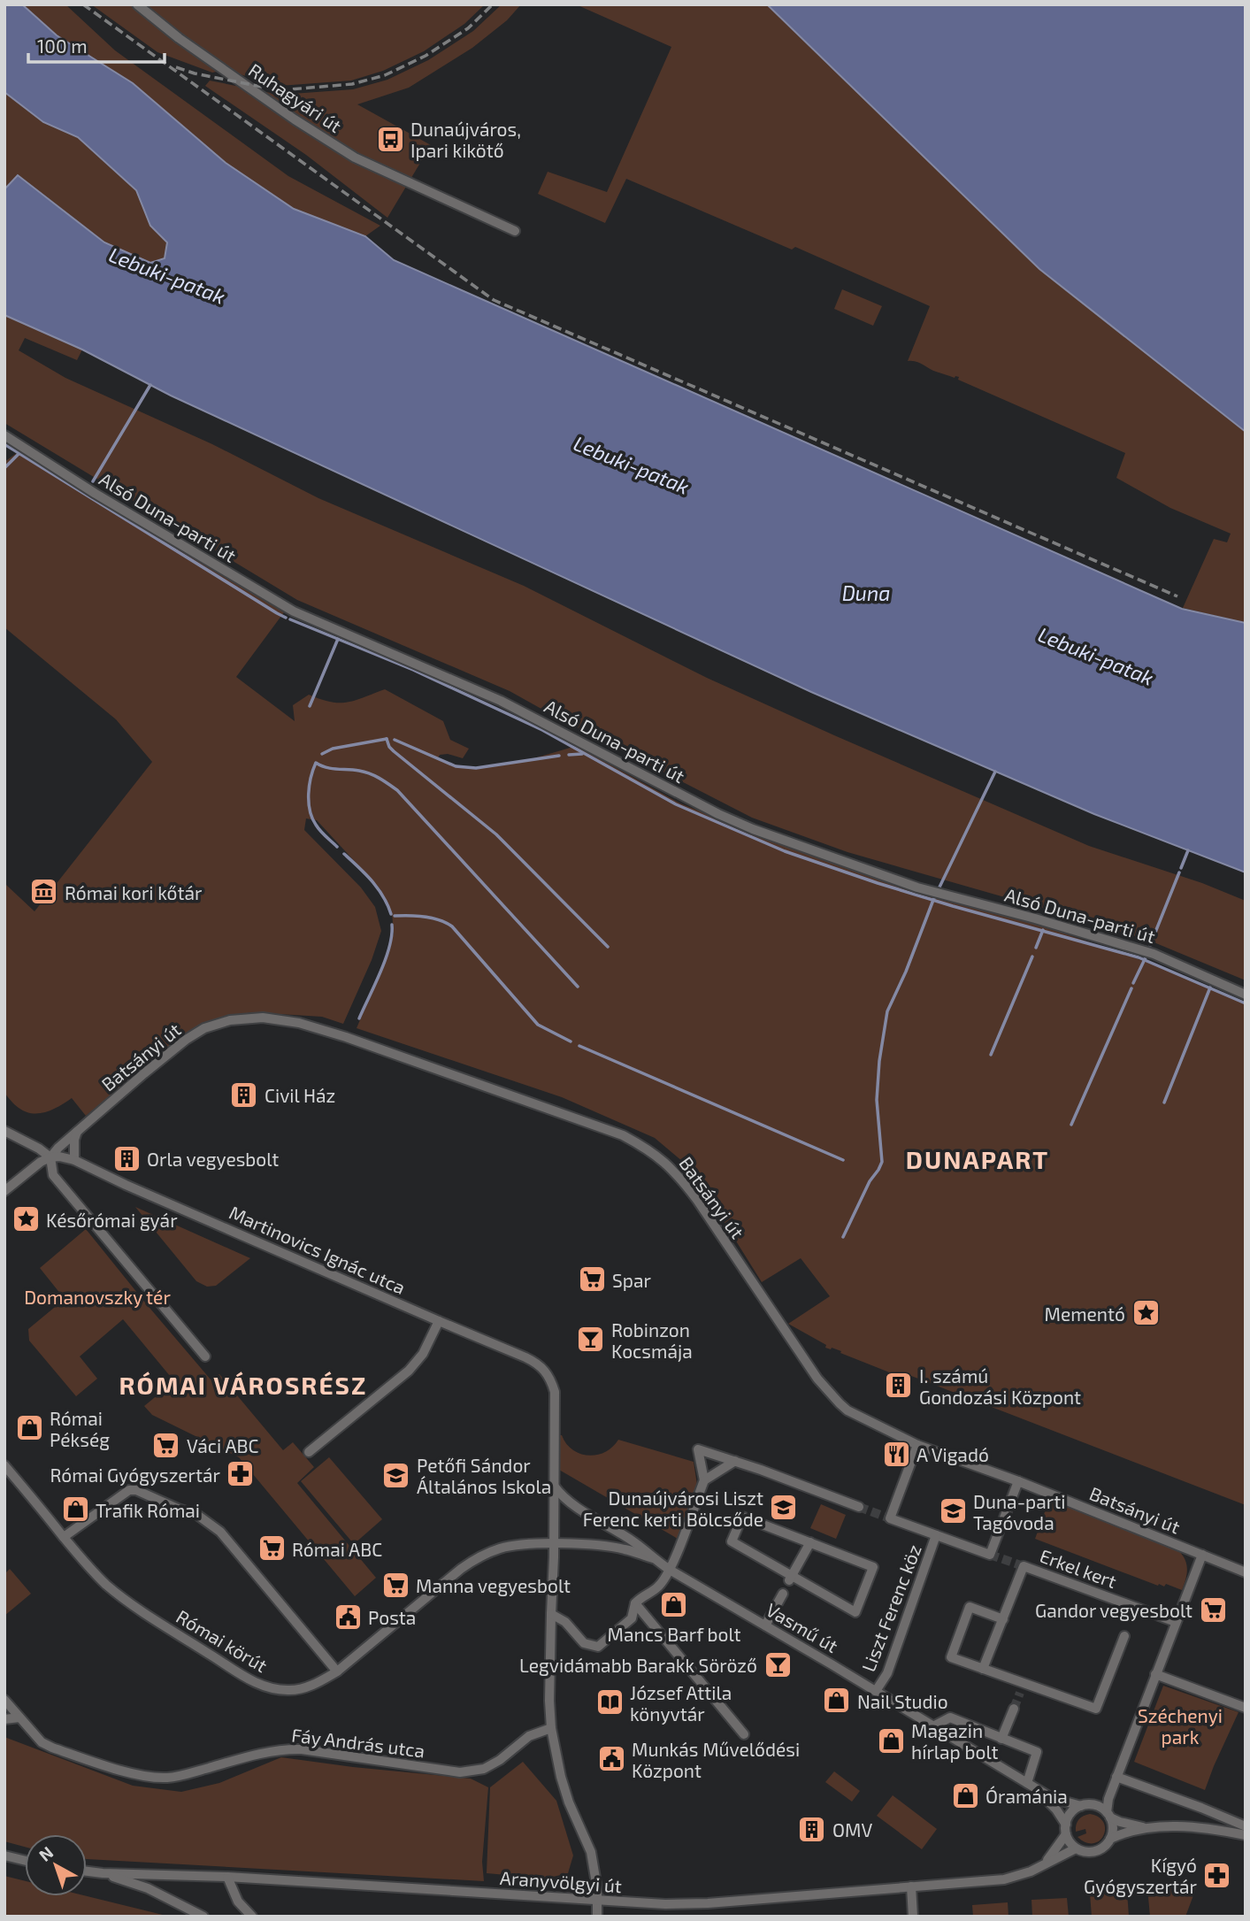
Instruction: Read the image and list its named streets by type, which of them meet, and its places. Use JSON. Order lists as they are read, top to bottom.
{
  "streets": {
    "street": [
      "Ruhagyári út",
      "Alsó Duna-parti út",
      "Batsányi út",
      "Martinovics Ignác utca",
      "Erkel kert",
      "Liszt Ferenc köz",
      "Vasmű út",
      "Római körút",
      "Fáy András utca",
      "Aranyvölgyi út"
    ]
  },
  "crossings": [
    ["Batsányi út", "Martinovics Ignác utca"],
    ["Martinovics Ignác utca", "Vasmű út"],
    ["Liszt Ferenc köz", "Vasmű út"],
    ["Vasmű út", "Római körút"],
    ["Vasmű út", "Aranyvölgyi út"]
  ],
  "districts": ["DUNAPART", "RÓMAI VÁROSRÉSZ"],
  "water": ["Lebuki-patak", "Duna"],
  "parks": ["Domanovszky tér", "Széchenyi park"],
  "places": {
    "bus stop": ["Dunaújváros, Ipari kikötő"],
    "museum": ["Római kori kőtár"],
    "building": [
      "Civil Ház",
      "Orla vegyesbolt",
      "I. számú Gondozási Központ",
      "OMV"
    ],
    "place": ["Későrómai gyár", "Mementó"],
    "supermarket": [
      "Spar",
      "Váci ABC",
      "Római ABC",
      "Manna vegyesbolt",
      "Gandor vegyesbolt"
    ],
    "bar": ["Robinzon Kocsmája", "Legvidámabb Barakk Söröző"],
    "shop": [
      "Római Pékség",
      "Trafik Római",
      "Mancs Barf bolt",
      "Nail Studio",
      "Magazin hírlap bolt",
      "Óramánia"
    ],
    "restaurant": ["A Vigadó"],
    "pharmacy": ["Római Gyógyszertár", "Kígyó Gyógyszertár"],
    "school or university": ["Petőfi Sándor Általános Iskola", "Dunaújvárosi Liszt Ferenc kerti Bölcsőde", "Duna-parti Tagóvoda"],
    "public building": ["Posta", "Munkás Művelődési Központ"],
    "library": ["József Attila könyvtár"]
  },
  "scale_bar": "100 m",
  "north": "top left"
}
